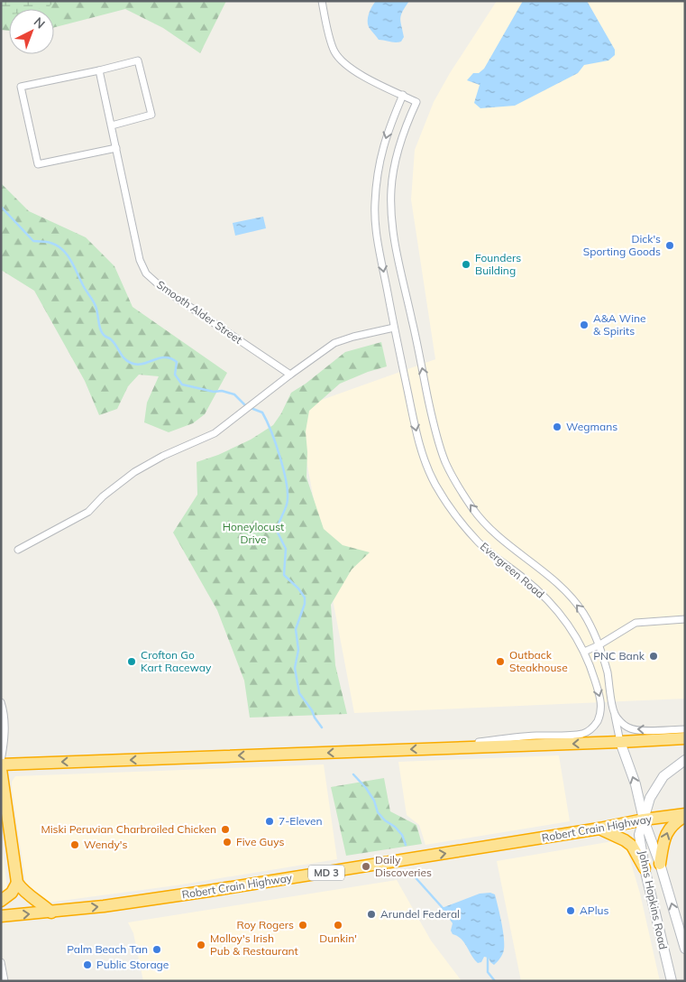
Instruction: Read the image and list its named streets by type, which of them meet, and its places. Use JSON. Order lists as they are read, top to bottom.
{
  "streets": {
    "highway": ["Robert Crain Highway", "MD 3"],
    "street": ["Smooth Alder Street", "Evergreen Road", "Johns Hopkins Road"]
  },
  "crossings": [
    ["Evergreen Road", "Johns Hopkins Road"],
    ["Robert Crain Highway", "Johns Hopkins Road"]
  ],
  "one_way": ["Robert Crain Highway"],
  "parks": ["Honeylocust Drive"],
  "places": [
    "Dick's Sporting Goods",
    "Founders Building",
    "A&A Wine & Spirits",
    "Wegmans",
    "PNC Bank",
    "Crofton Go Kart Raceway",
    "Outback Steakhouse",
    "7-Eleven",
    "Miski Peruvian Charbroiled Chicken",
    "Five Guys",
    "Wendy's",
    "Daily Discoveries",
    "APlus",
    "Arundel Federal",
    "Roy Rogers",
    "Dunkin'",
    "Molloy's Irish Pub & Restaurant",
    "Palm Beach Tan",
    "Public Storage"
  ],
  "north": "top right"
}
